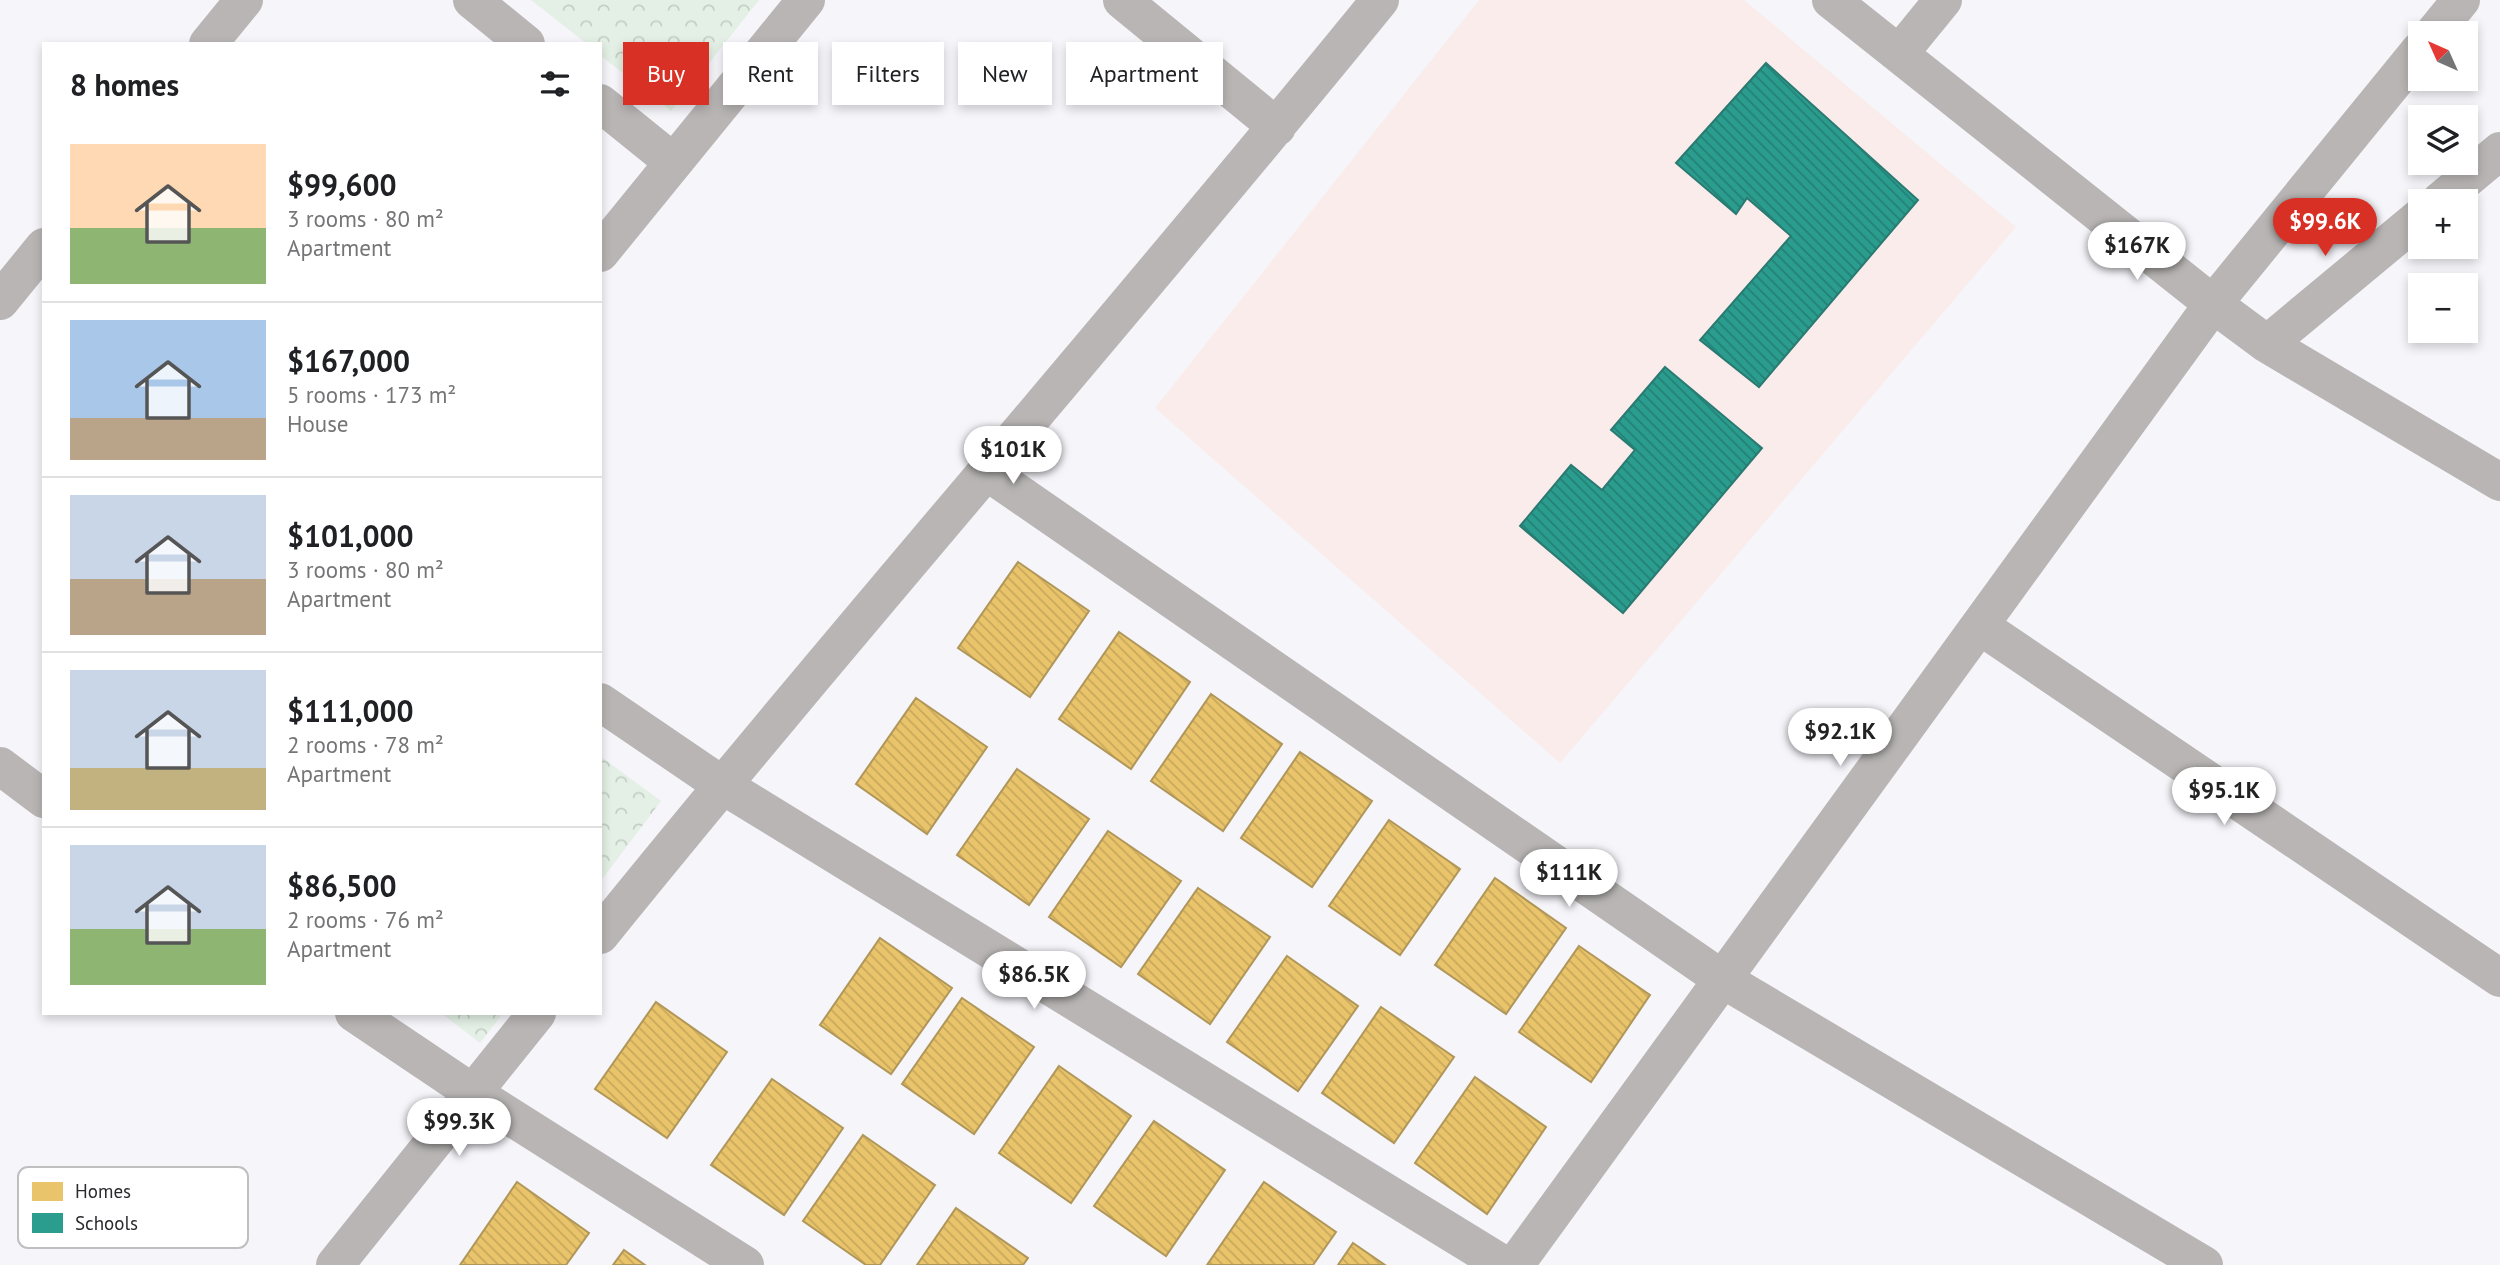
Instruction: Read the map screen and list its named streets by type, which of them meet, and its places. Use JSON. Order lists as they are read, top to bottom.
{
  "legend": ["Homes", "Schools"],
  "north": "top left",
  "page": {
    "map_buttons": ["+", "−"],
    "chip": [
      "Buy",
      "Rent",
      "Filters",
      "New",
      "Apartment"
    ],
    "heading": "8 homes",
    "list": [
      {
        "name": "$99,600",
        "note": "3 rooms · 80 m² · Apartment"
      },
      {
        "name": "$167,000",
        "note": "5 rooms · 173 m² · House"
      },
      {
        "name": "$101,000",
        "note": "3 rooms · 80 m² · Apartment"
      },
      {
        "name": "$111,000",
        "note": "2 rooms · 78 m² · Apartment"
      },
      {
        "name": "$86,500",
        "note": "2 rooms · 76 m² · Apartment"
      }
    ],
    "price": [
      "$99.6K",
      "$167K",
      "$101K",
      "$92.1K",
      "$95.1K",
      "$111K",
      "$86.5K",
      "$99.3K"
    ]
  }
}
